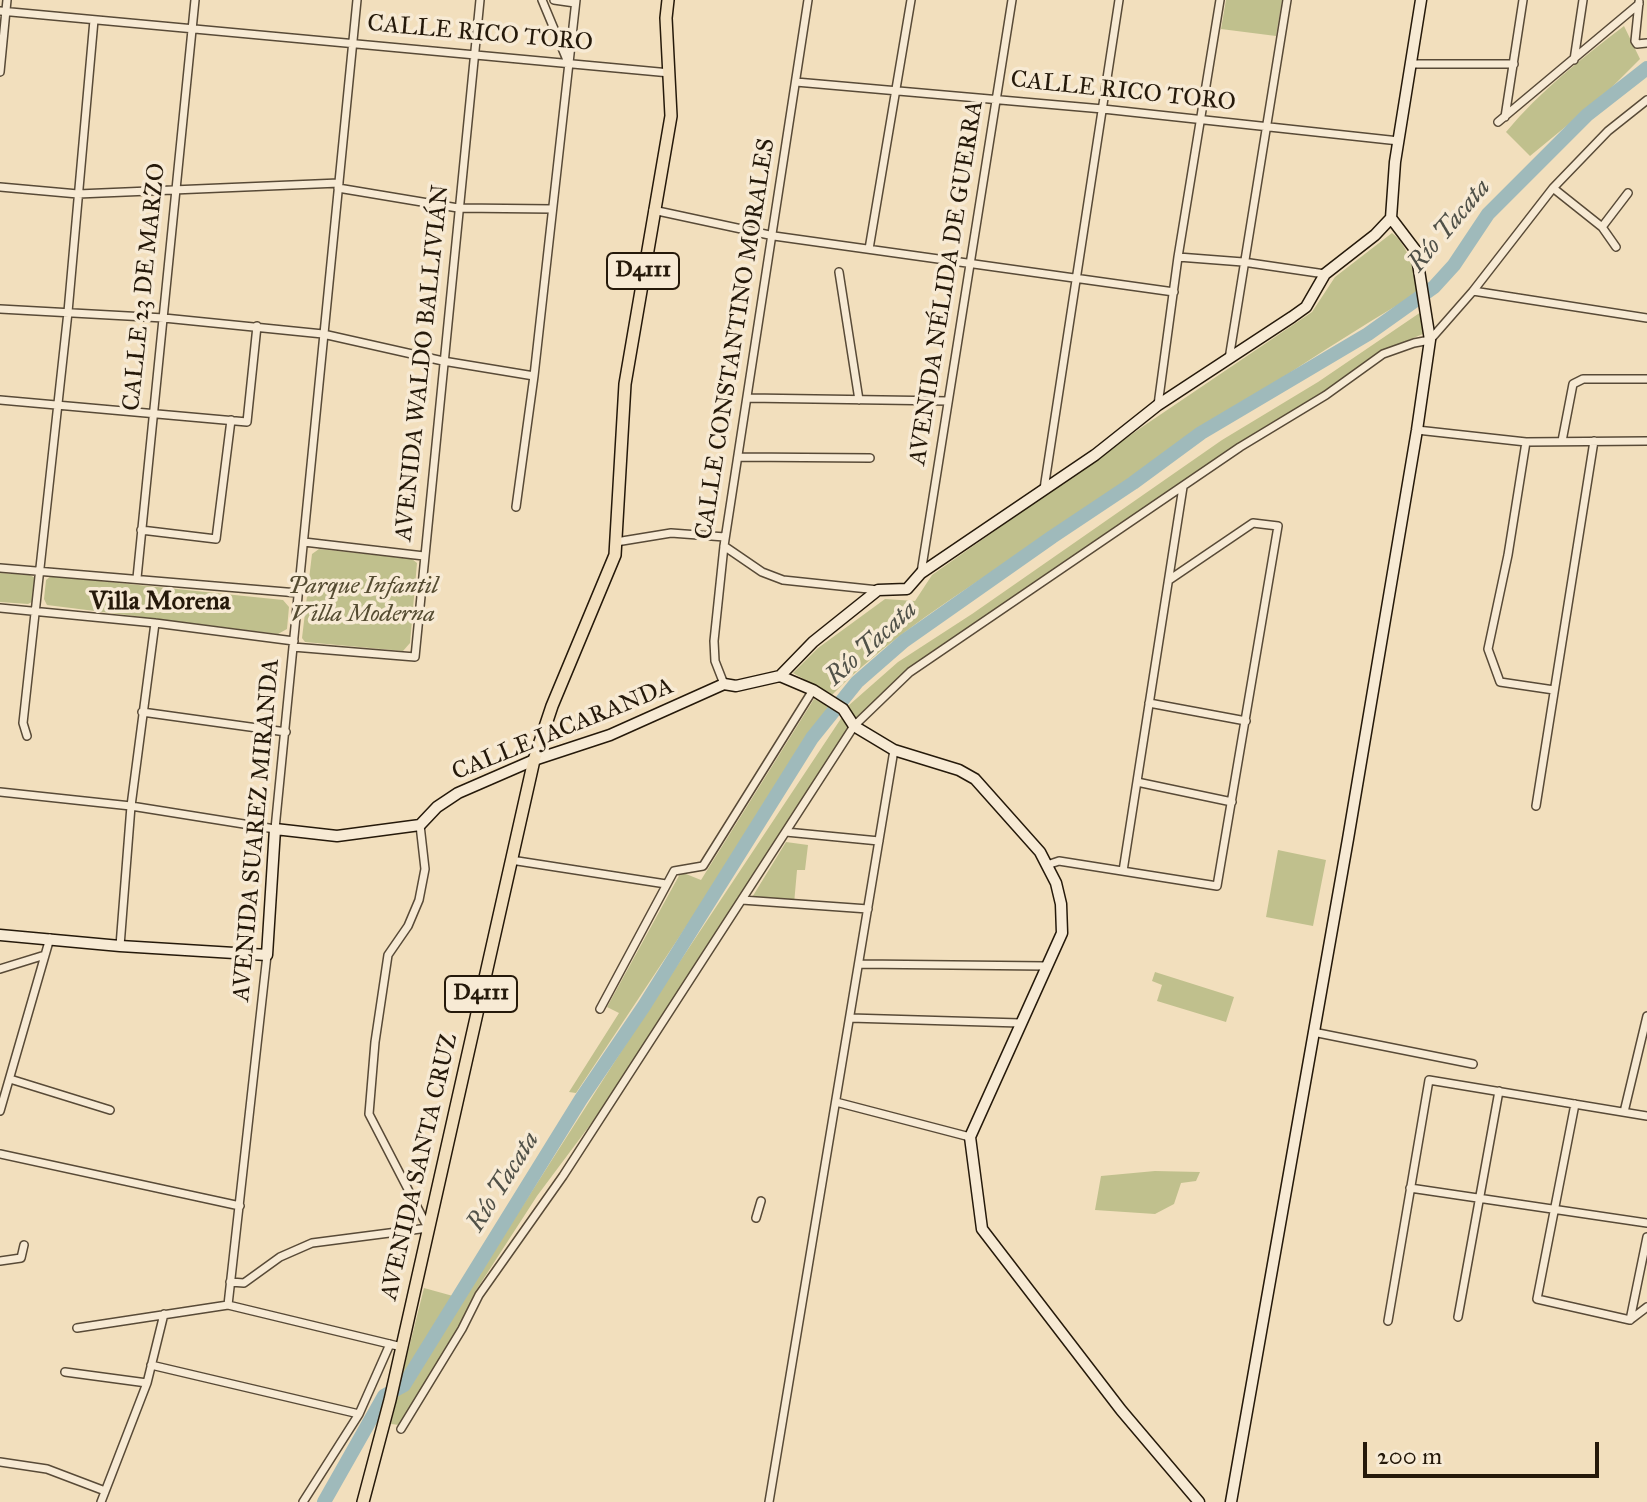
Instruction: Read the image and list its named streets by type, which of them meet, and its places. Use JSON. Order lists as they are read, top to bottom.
{
  "streets": {
    "main road": ["D4111", "AVENIDA SANTA CRUZ"],
    "street": [
      "CALLE RICO TORO",
      "AVENIDA NÉLIDA DE GUERRA",
      "CALLE 23 DE MARZO",
      "CALLE CONSTANTINO MORALES",
      "AVENIDA WALDO BALLIVIÁN",
      "CALLE JACARANDA",
      "AVENIDA SUAREZ MIRANDA"
    ]
  },
  "crossings": [
    ["CALLE RICO TORO", "AVENIDA NÉLIDA DE GUERRA"],
    ["CALLE RICO TORO", "CALLE 23 DE MARZO"],
    ["CALLE RICO TORO", "CALLE CONSTANTINO MORALES"],
    ["CALLE RICO TORO", "AVENIDA WALDO BALLIVIÁN"],
    ["CALLE RICO TORO", "AVENIDA SUAREZ MIRANDA"],
    ["CALLE RICO TORO", "AVENIDA SANTA CRUZ"],
    ["CALLE CONSTANTINO MORALES", "CALLE JACARANDA"],
    ["AVENIDA WALDO BALLIVIÁN", "AVENIDA SUAREZ MIRANDA"],
    ["CALLE JACARANDA", "AVENIDA SANTA CRUZ"]
  ],
  "districts": ["Villa Morena"],
  "water": ["Río Tacata"],
  "parks": ["Parque Infantil Villa Moderna"],
  "scale_bar": "200 m"
}
